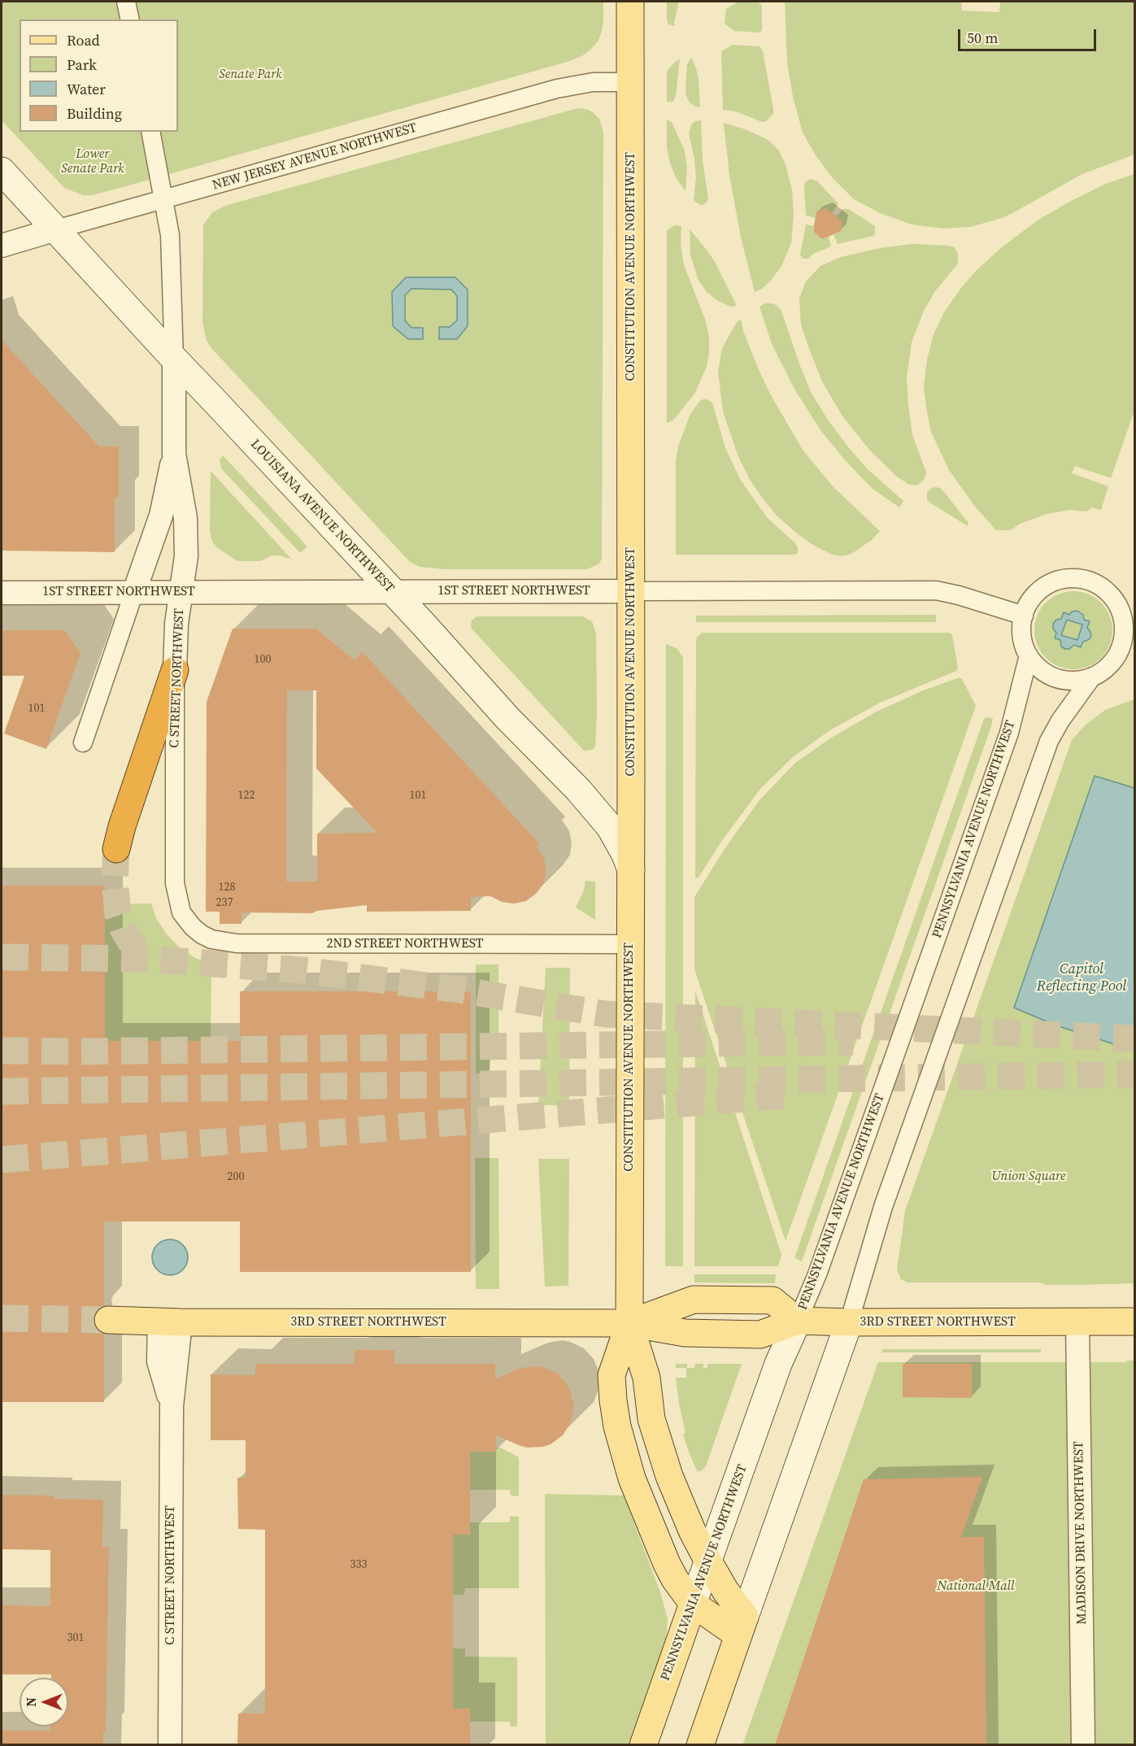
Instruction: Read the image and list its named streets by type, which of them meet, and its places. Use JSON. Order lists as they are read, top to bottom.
{
  "streets": {
    "main road": [
      "CONSTITUTION AVENUE NORTHWEST",
      "LOUISIANA AVENUE NORTHWEST",
      "PENNSYLVANIA AVENUE NORTHWEST",
      "3RD STREET NORTHWEST"
    ],
    "street": [
      "NEW JERSEY AVENUE NORTHWEST",
      "1ST STREET NORTHWEST",
      "C STREET NORTHWEST",
      "2ND STREET NORTHWEST",
      "MADISON DRIVE NORTHWEST"
    ]
  },
  "crossings": [
    ["NEW JERSEY AVENUE NORTHWEST", "CONSTITUTION AVENUE NORTHWEST"],
    ["NEW JERSEY AVENUE NORTHWEST", "LOUISIANA AVENUE NORTHWEST"],
    ["NEW JERSEY AVENUE NORTHWEST", "C STREET NORTHWEST"],
    ["CONSTITUTION AVENUE NORTHWEST", "LOUISIANA AVENUE NORTHWEST"],
    ["CONSTITUTION AVENUE NORTHWEST", "1ST STREET NORTHWEST"],
    ["CONSTITUTION AVENUE NORTHWEST", "PENNSYLVANIA AVENUE NORTHWEST"],
    ["CONSTITUTION AVENUE NORTHWEST", "2ND STREET NORTHWEST"],
    ["CONSTITUTION AVENUE NORTHWEST", "3RD STREET NORTHWEST"],
    ["LOUISIANA AVENUE NORTHWEST", "1ST STREET NORTHWEST"],
    ["LOUISIANA AVENUE NORTHWEST", "C STREET NORTHWEST"],
    ["1ST STREET NORTHWEST", "C STREET NORTHWEST"],
    ["1ST STREET NORTHWEST", "PENNSYLVANIA AVENUE NORTHWEST"],
    ["C STREET NORTHWEST", "2ND STREET NORTHWEST"],
    ["C STREET NORTHWEST", "3RD STREET NORTHWEST"],
    ["PENNSYLVANIA AVENUE NORTHWEST", "3RD STREET NORTHWEST"],
    ["3RD STREET NORTHWEST", "MADISON DRIVE NORTHWEST"]
  ],
  "water": ["Capitol Reflecting Pool"],
  "parks": [
    "Senate Park",
    "Lower Senate Park",
    "Union Square",
    "National Mall"
  ],
  "house_numbers": [
    "100",
    "101",
    "122",
    "101",
    "128",
    "237",
    "200",
    "333",
    "301"
  ],
  "legend": [
    "Road",
    "Park",
    "Water",
    "Building"
  ],
  "scale_bar": "50 m",
  "north": "left"
}
